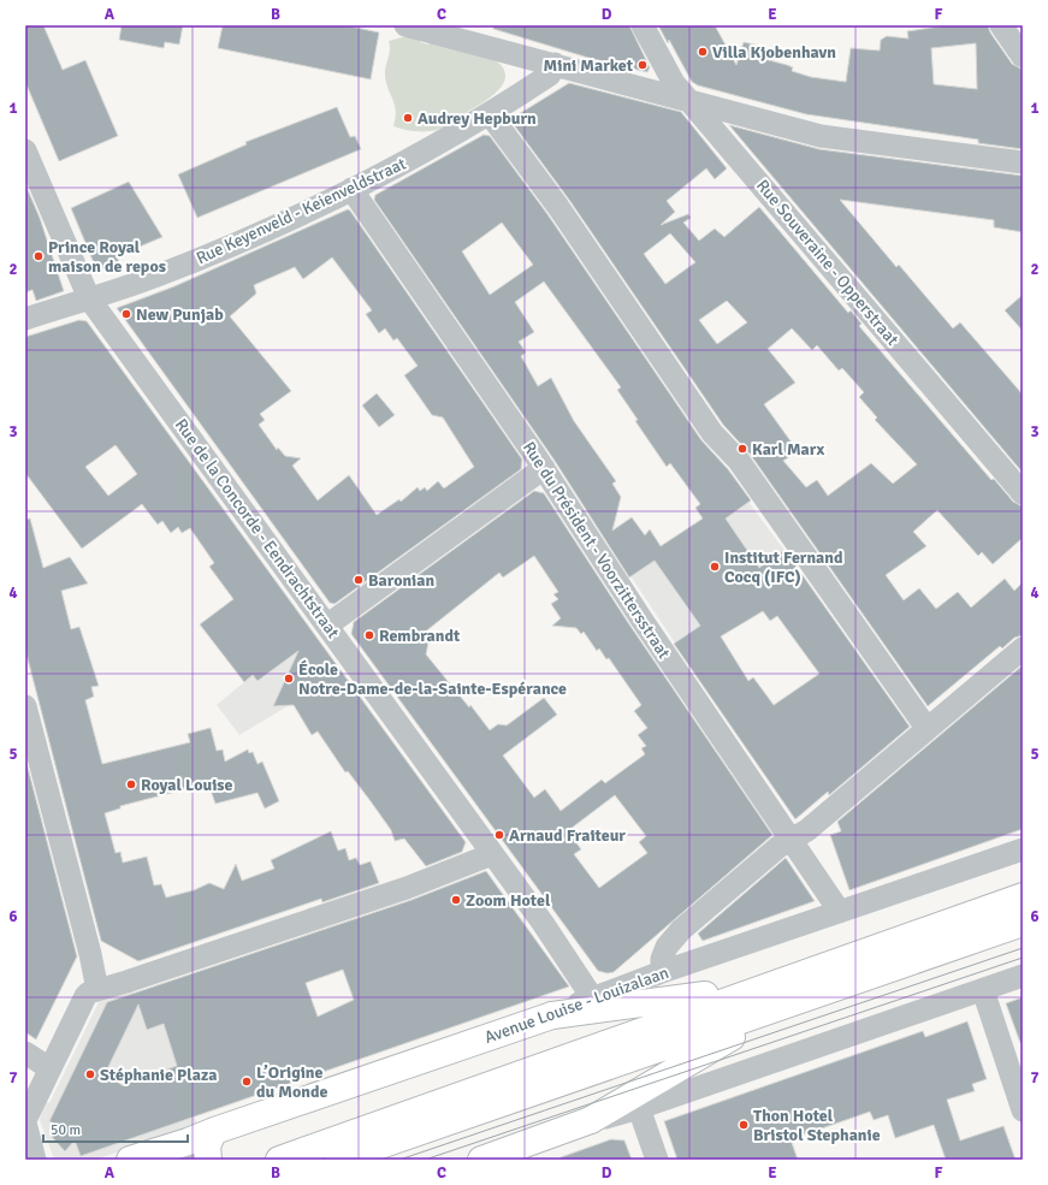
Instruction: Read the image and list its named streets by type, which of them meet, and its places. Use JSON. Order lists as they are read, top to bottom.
{
  "streets": {
    "main road": ["Avenue Louise - Louizalaan"],
    "street": [
      "Rue Keyenveld - Keienveldstraat",
      "Rue Souveraine - Opperstraat",
      "Rue de la Concorde - Eendrachtstraat",
      "Rue du Président - Voorzittersstraat"
    ]
  },
  "crossings": [
    ["Rue Keyenveld - Keienveldstraat", "Rue de la Concorde - Eendrachtstraat"],
    ["Rue Keyenveld - Keienveldstraat", "Rue du Président - Voorzittersstraat"],
    ["Rue de la Concorde - Eendrachtstraat", "Avenue Louise - Louizalaan"],
    ["Rue du Président - Voorzittersstraat", "Avenue Louise - Louizalaan"]
  ],
  "places": [
    "Villa Kjobenhavn",
    "Mini Market",
    "Audrey Hepburn",
    "Prince Royal maison de repos",
    "New Punjab",
    "Karl Marx",
    "Institut Fernand Cocq (IFC)",
    "Baronian",
    "Rembrandt",
    "École Notre-Dame-de-la-Sainte-Espérance",
    "Royal Louise",
    "Arnaud Fraiteur",
    "Zoom Hotel",
    "Stéphanie Plaza",
    "L’Origine du Monde",
    "Thon Hotel Bristol Stephanie"
  ],
  "scale_bar": "50 m",
  "grid": {
    "columns": [
      "A",
      "B",
      "C",
      "D",
      "E",
      "F"
    ],
    "rows": [
      "1",
      "2",
      "3",
      "4",
      "5",
      "6",
      "7"
    ]
  }
}
